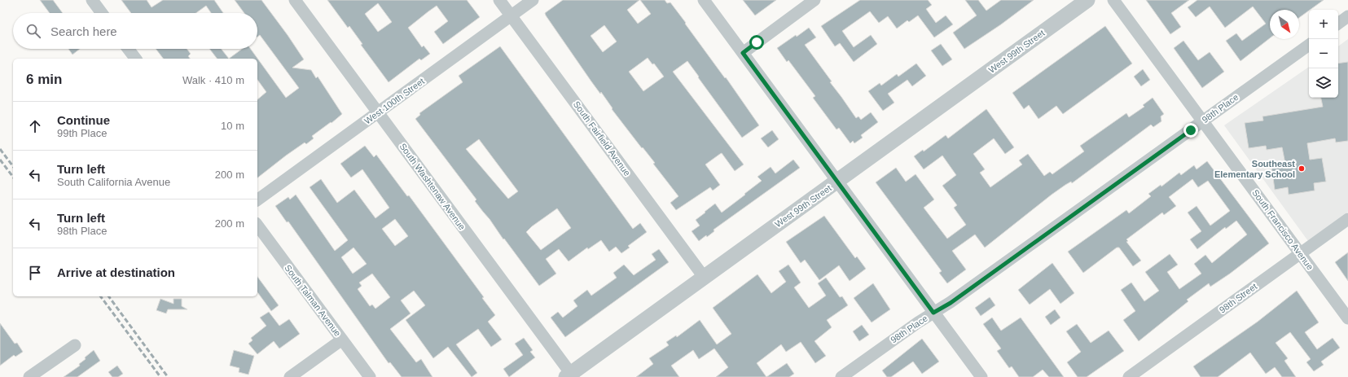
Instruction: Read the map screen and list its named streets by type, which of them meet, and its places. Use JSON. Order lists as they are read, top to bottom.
{
  "streets": {
    "street": [
      "West 99th Street",
      "West 100th Street",
      "98th Place",
      "South Fairfield Avenue",
      "South Washtenaw Avenue",
      "South Francisco Avenue",
      "98th Street",
      "South Talman Avenue"
    ]
  },
  "crossings": [
    ["West 99th Street", "South Fairfield Avenue"],
    ["West 99th Street", "South Washtenaw Avenue"],
    ["West 100th Street", "South Fairfield Avenue"],
    ["West 100th Street", "South Washtenaw Avenue"],
    ["98th Place", "South Francisco Avenue"],
    ["South Francisco Avenue", "98th Street"]
  ],
  "places": ["Southeast Elementary School"],
  "north": "bottom right",
  "page": {
    "map_buttons": ["+", "−"],
    "search": "Search here",
    "heading": ["6 min", "Walk · 410 m"],
    "list": [
      ["Continue", "99th Place", "10 m"],
      ["Turn left", "South California Avenue", "200 m"],
      ["Turn left", "98th Place", "200 m"],
      "Arrive at destination"
    ]
  }
}
